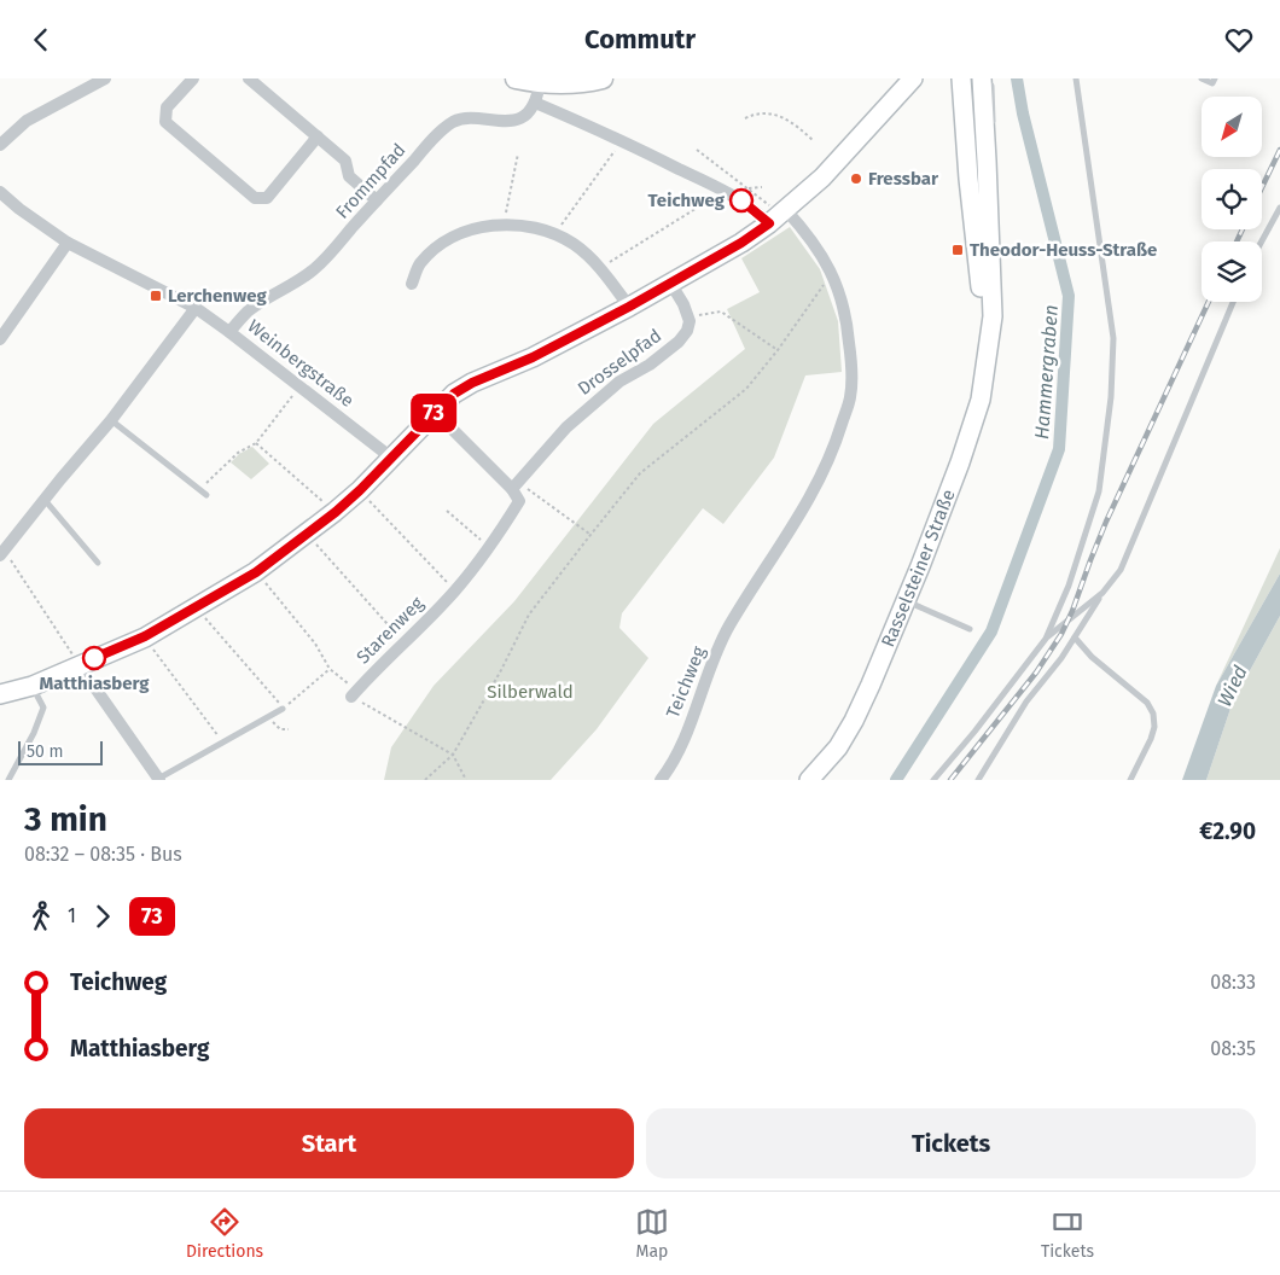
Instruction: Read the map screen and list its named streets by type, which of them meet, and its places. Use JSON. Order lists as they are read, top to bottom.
{
  "streets": {
    "street": [
      "Frommpfad",
      "Drosselpfad",
      "Weinbergstraße",
      "Rasselsteiner Straße",
      "Starenweg",
      "Teichweg"
    ]
  },
  "crossings": [
    ["Frommpfad", "Weinbergstraße"],
    ["Frommpfad", "Teichweg"],
    ["Drosselpfad", "Starenweg"]
  ],
  "water": ["Hammergraben", "Wied"],
  "parks": ["Silberwald"],
  "places": {
    "other": ["Fressbar", "Teichweg", "Matthiasberg"],
    "transit": ["Theodor-Heuss-Straße", "Lerchenweg"]
  },
  "lines": ["bus line 73"],
  "scale_bar": "50 m",
  "north": "bottom left",
  "page": {
    "header": "Commutr",
    "on_map": "73",
    "scale": "50 m",
    "heading": ["3 min", "08:32 – 08:35 · Bus", "€2.90"],
    "legs": ["1", "73"],
    "list": [
      {
        "name": "Teichweg",
        "value": "08:33"
      },
      {
        "name": "Matthiasberg",
        "value": "08:35"
      }
    ],
    "buttons": ["Start", "Tickets"],
    "tabs": ["Directions", "Map", "Tickets"]
  }
}
